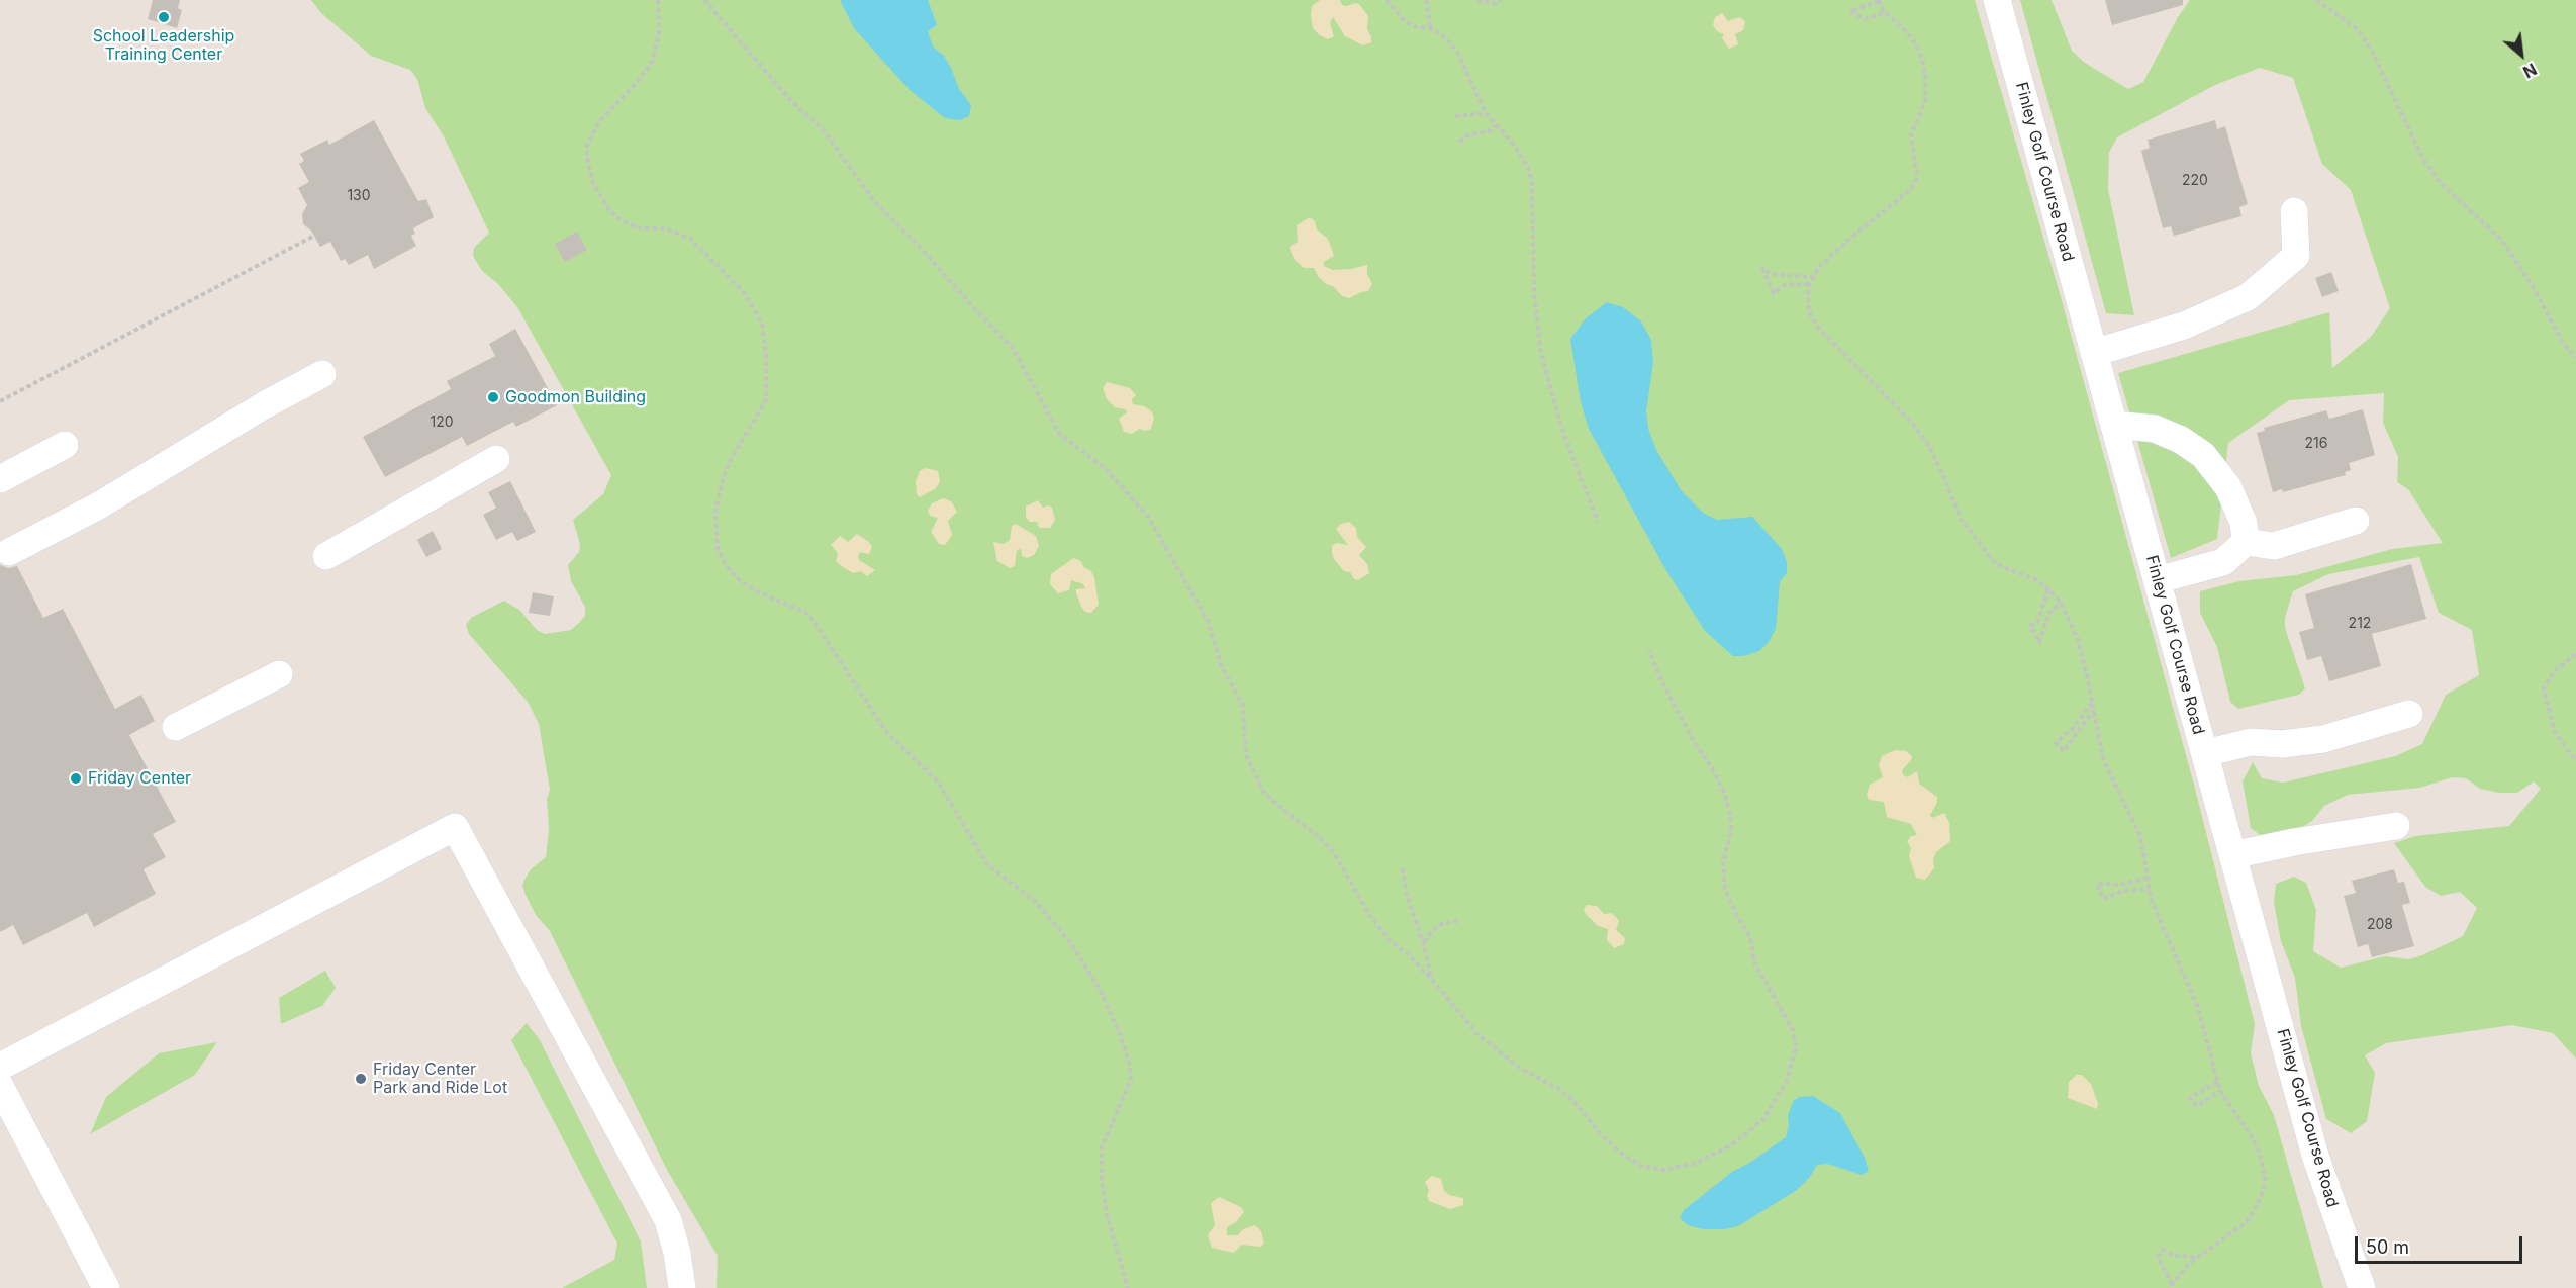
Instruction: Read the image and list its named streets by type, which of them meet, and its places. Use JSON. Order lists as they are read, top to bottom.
{
  "streets": {
    "street": ["Finley Golf Course Road"]
  },
  "places": [
    "School Leadership Training Center",
    "Goodmon Building",
    "Friday Center",
    "Friday Center Park and Ride Lot"
  ],
  "house_numbers": [
    "220",
    "130",
    "120",
    "216",
    "212",
    "208"
  ],
  "scale_bar": "50 m",
  "north": "bottom right"
}
